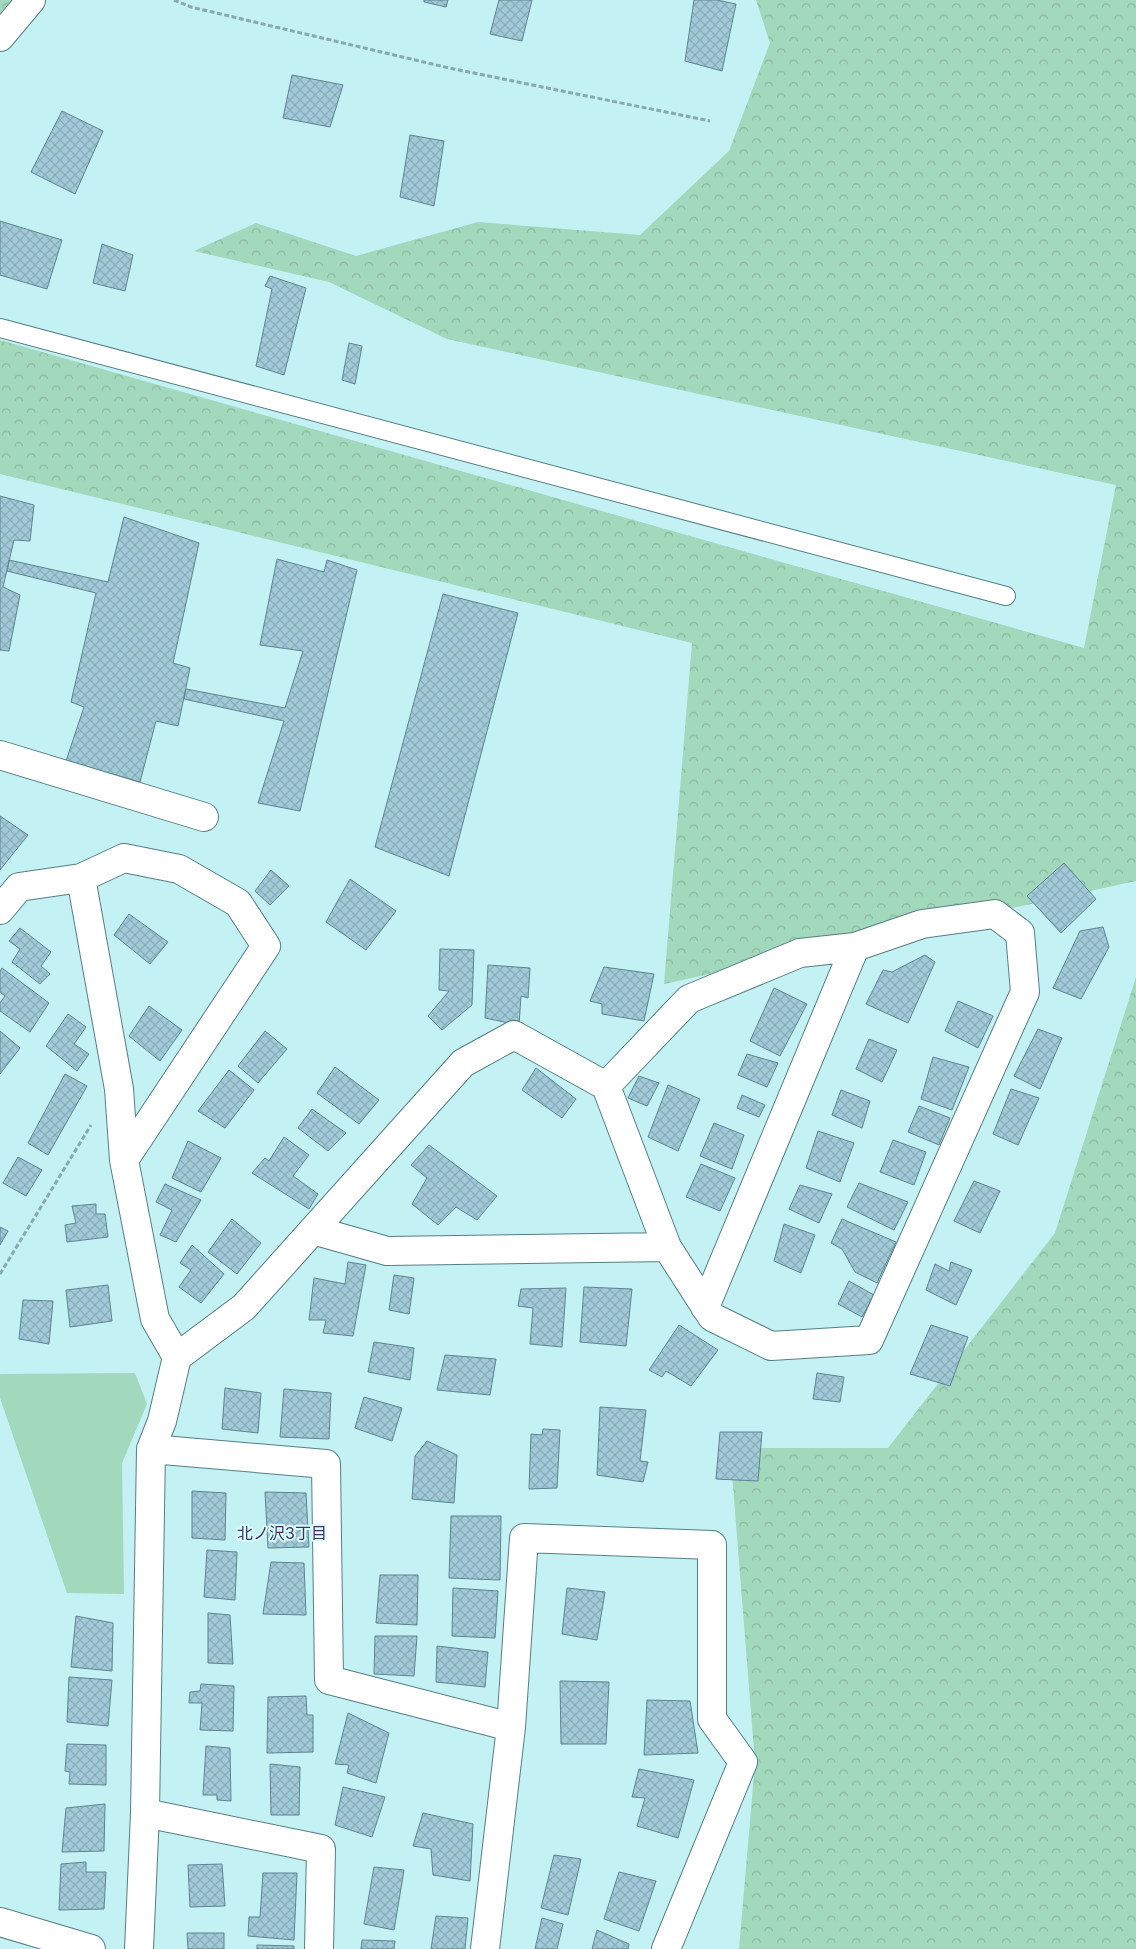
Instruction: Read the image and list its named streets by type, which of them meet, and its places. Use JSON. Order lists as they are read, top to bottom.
{
  "districts": ["北ノ沢3丁目"]
}
